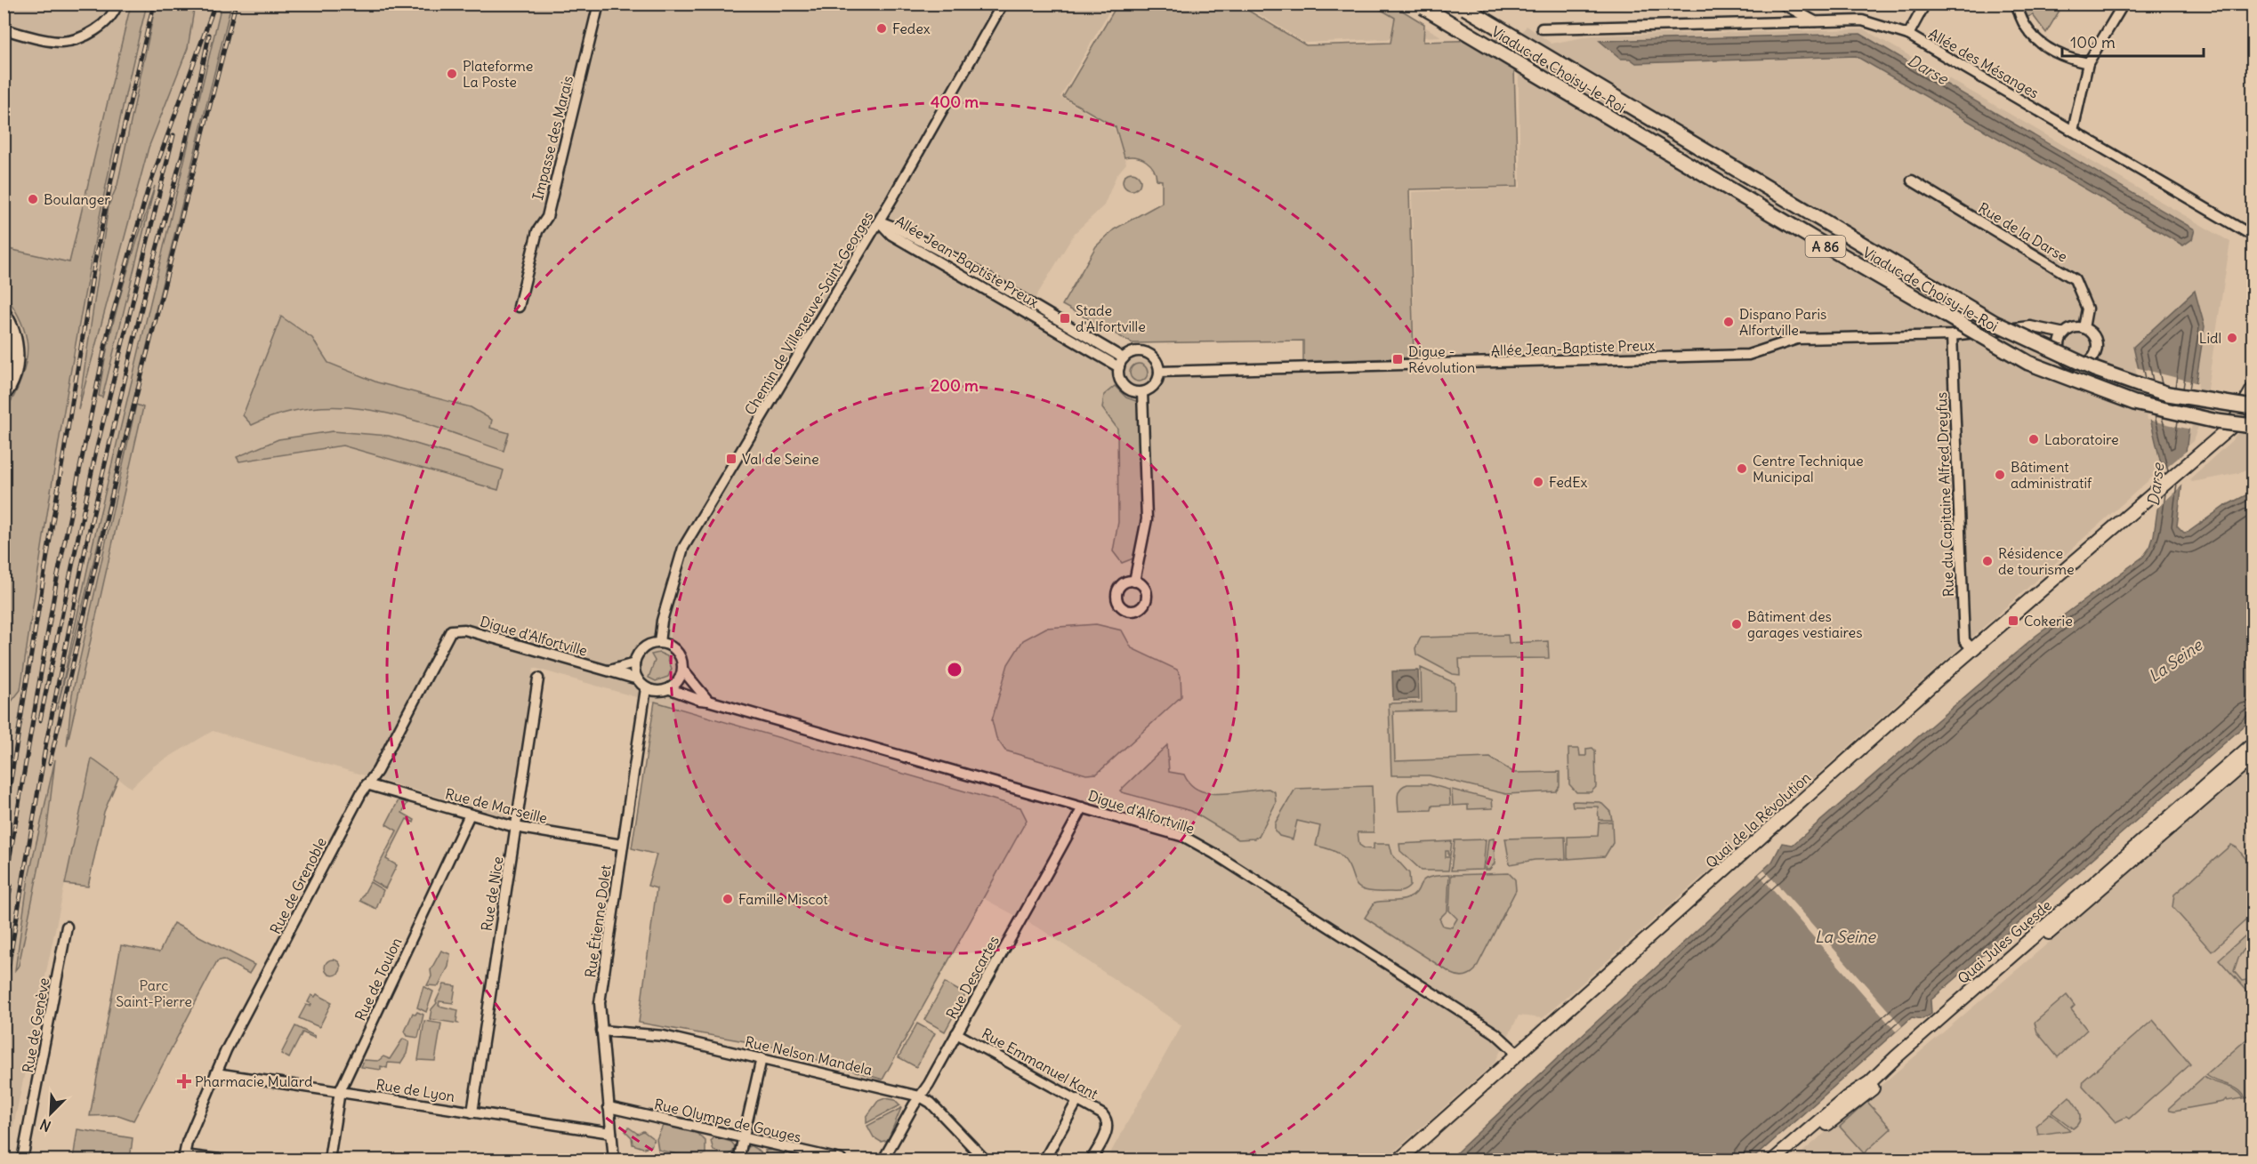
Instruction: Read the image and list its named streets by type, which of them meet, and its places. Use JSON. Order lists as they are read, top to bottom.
{
  "streets": {
    "highway": ["Viaduc de Choisy-le-Roi", "A 86"],
    "main road": ["Quai de la Révolution", "Quai Jules Guesde"],
    "street": [
      "Allée des Mésanges",
      "Impasse des Marais",
      "Rue de la Darse",
      "Allée Jean-Baptiste Preux",
      "Chemin de Villeneuve-Saint-Georges",
      "Rue du Capitaine Alfred Dreyfus",
      "Digue d'Alfortville",
      "Rue de Marseille",
      "Rue de Grenoble",
      "Rue de Nice",
      "Rue Étienne Dolet",
      "Rue Descartes",
      "Rue de Toulon",
      "Rue de Genève",
      "Rue Nelson Mandela",
      "Rue Emmanuel Kant",
      "Rue de Lyon",
      "Rue Olympe de Gouges"
    ]
  },
  "crossings": [
    ["Rue de la Darse", "Allée Jean-Baptiste Preux"],
    ["Allée Jean-Baptiste Preux", "Chemin de Villeneuve-Saint-Georges"],
    ["Allée Jean-Baptiste Preux", "Rue du Capitaine Alfred Dreyfus"],
    ["Chemin de Villeneuve-Saint-Georges", "Digue d'Alfortville"],
    ["Chemin de Villeneuve-Saint-Georges", "Rue Étienne Dolet"],
    ["Rue du Capitaine Alfred Dreyfus", "Quai de la Révolution"],
    ["Digue d'Alfortville", "Quai de la Révolution"],
    ["Digue d'Alfortville", "Rue de Grenoble"],
    ["Digue d'Alfortville", "Rue Étienne Dolet"],
    ["Digue d'Alfortville", "Rue Descartes"],
    ["Rue de Marseille", "Rue de Grenoble"],
    ["Rue de Marseille", "Rue de Nice"],
    ["Rue de Marseille", "Rue Étienne Dolet"],
    ["Rue de Marseille", "Rue de Toulon"],
    ["Rue de Grenoble", "Rue de Lyon"],
    ["Rue de Nice", "Rue de Lyon"],
    ["Rue Étienne Dolet", "Rue Nelson Mandela"],
    ["Rue Étienne Dolet", "Rue de Lyon"],
    ["Rue Étienne Dolet", "Rue Olympe de Gouges"],
    ["Rue Descartes", "Rue Nelson Mandela"],
    ["Rue Descartes", "Rue Emmanuel Kant"],
    ["Rue de Toulon", "Rue de Lyon"]
  ],
  "water": ["Darse", "La Seine"],
  "parks": ["Parc Saint-Pierre"],
  "places": {
    "other": [
      "Fedex",
      "Plateforme La Poste",
      "Boulanger",
      "Dispano Paris Alfortville",
      "Lidl",
      "Laboratoire",
      "Centre Technique Municipal",
      "Bâtiment administratif",
      "FedEx",
      "Résidence de tourisme",
      "Bâtiment des garages vestiaires",
      "Famille Miscot"
    ],
    "transit": [
      "Stade d'Alfortville",
      "Digue - Révolution",
      "Val de Seine",
      "Cokerie"
    ],
    "health": ["Pharmacie Mulard"]
  },
  "scale_bar": "100 m",
  "north": "bottom left",
  "rings": ["400 m", "200 m"]
}
